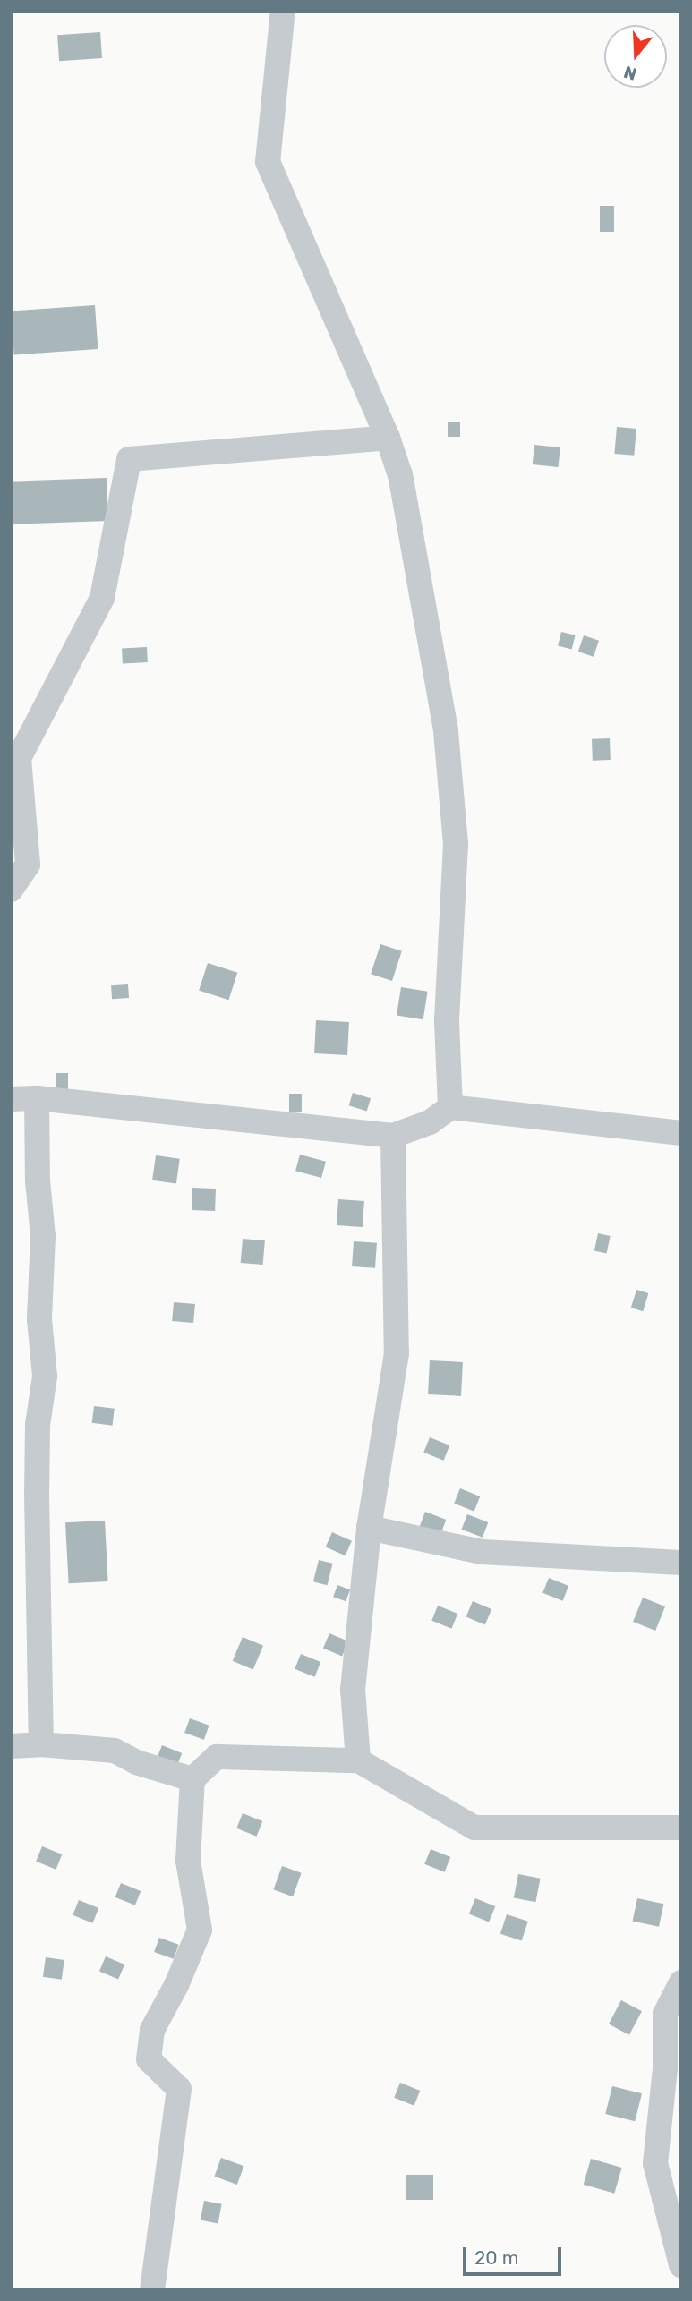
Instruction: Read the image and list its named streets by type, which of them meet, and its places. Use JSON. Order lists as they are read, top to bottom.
{
  "scale_bar": "20 m",
  "north": "bottom"
}
